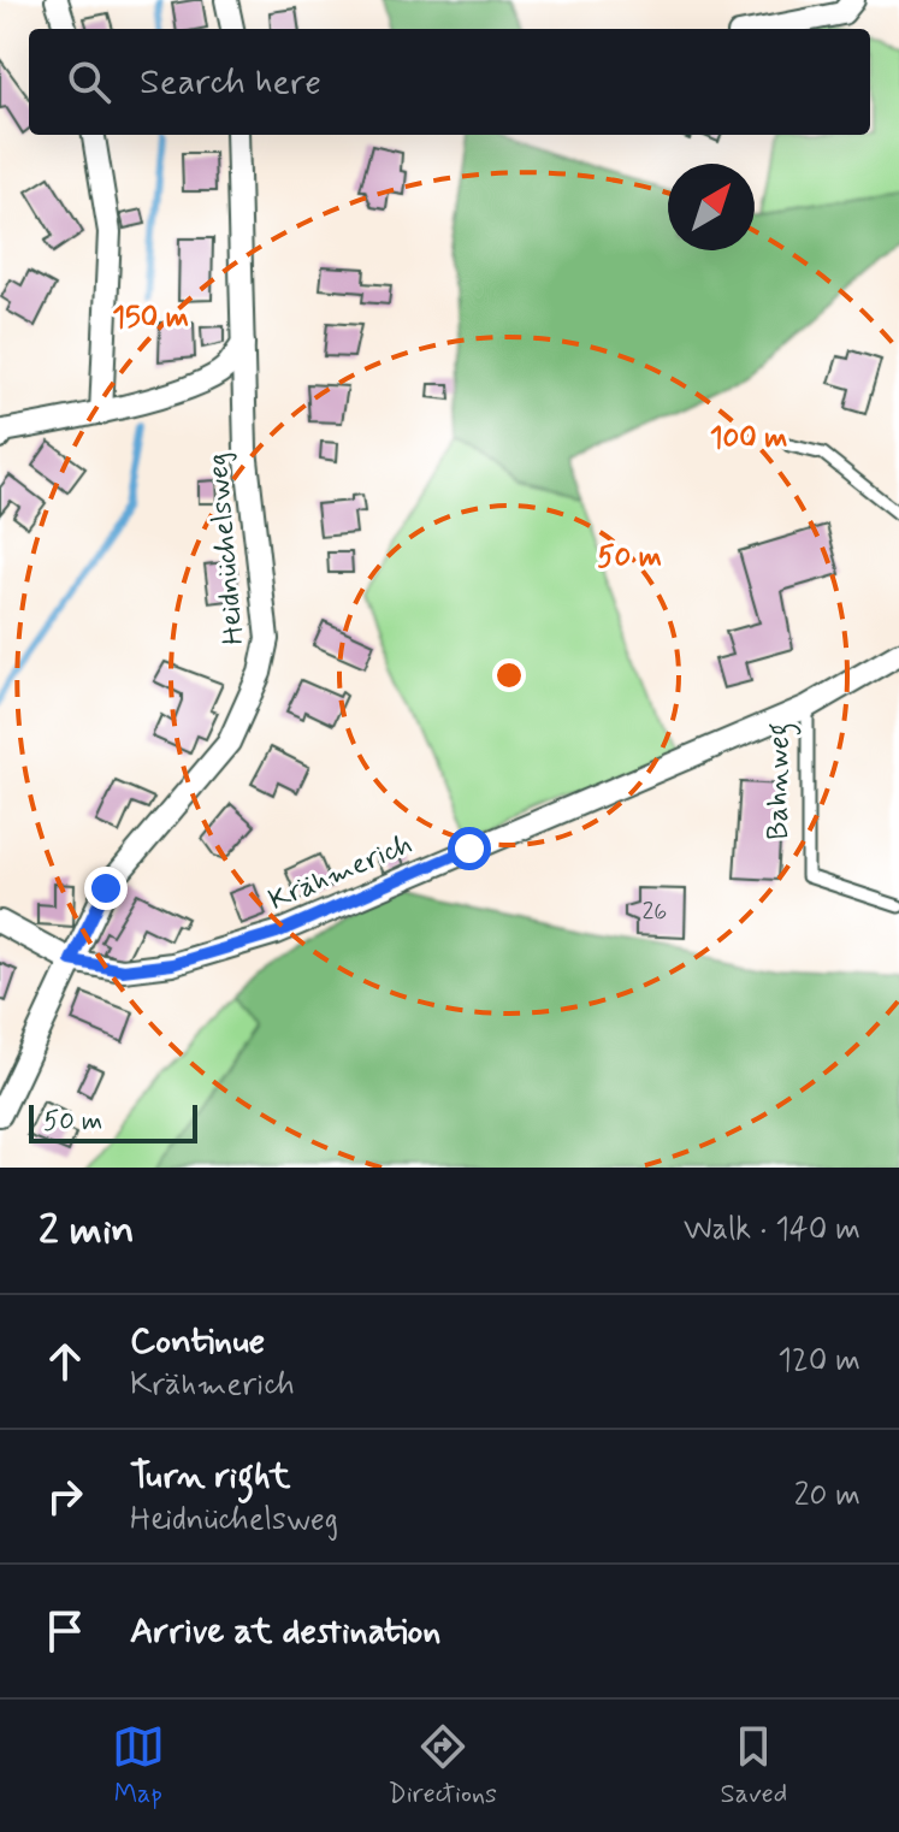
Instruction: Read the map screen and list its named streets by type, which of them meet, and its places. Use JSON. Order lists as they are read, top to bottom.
{
  "streets": {
    "street": ["Heidnüchelsweg", "Bahnweg", "Krähmerich"]
  },
  "crossings": [
    ["Heidnüchelsweg", "Krähmerich"],
    ["Bahnweg", "Krähmerich"]
  ],
  "house_numbers": ["26"],
  "scale_bar": "50 m",
  "north": "top right",
  "page": {
    "search": "Search here",
    "scale": "50 m",
    "heading": ["2 min", "Walk · 140 m"],
    "list": [
      ["Continue", "Krähmerich", "120 m"],
      ["Turn right", "Heidnüchelsweg", "20 m"],
      "Arrive at destination"
    ],
    "nav": ["Map", "Directions", "Saved"]
  },
  "rings": ["150 m", "100 m", "50 m"]
}
